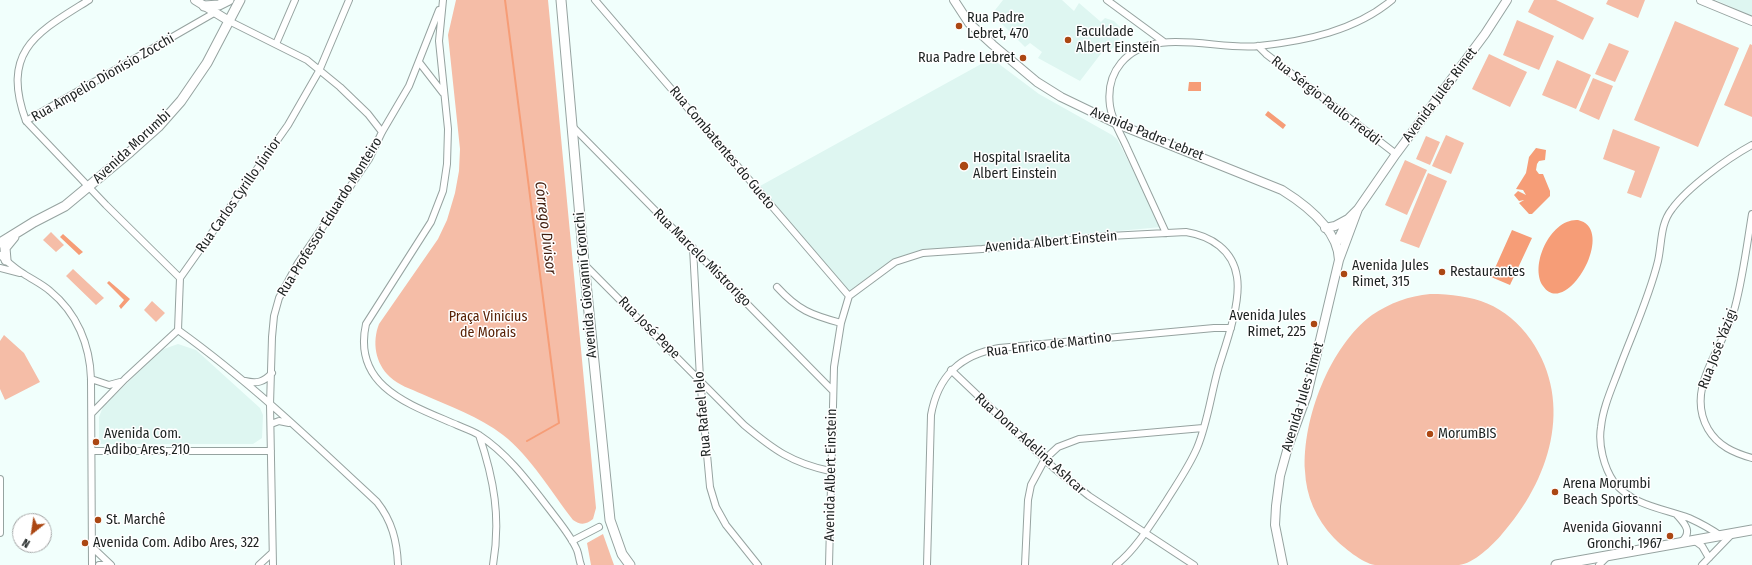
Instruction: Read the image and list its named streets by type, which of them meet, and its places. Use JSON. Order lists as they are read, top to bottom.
{
  "streets": {
    "main road": [
      "Avenida Jules Rimet",
      "Avenida Padre Lebret",
      "Avenida Morumbi",
      "Avenida Giovanni Gronchi"
    ],
    "street": [
      "Rua Ampelio Dionísio Zocchi",
      "Rua Sérgio Paulo Freddi",
      "Rua Combatentes do Gueto",
      "Rua Carlos Cyrillo Júnior",
      "Rua Professor Eduardo Monteiro",
      "Avenida Albert Einstein",
      "Rua Marcelo Mistrorigo",
      "Rua José Pepe",
      "Rua Enrico de Martino",
      "Rua José Yázigi",
      "Rua Rafael Ielo",
      "Rua Dona Adelina Ashcar"
    ]
  },
  "crossings": [
    ["Rua Ampelio Dionísio Zocchi", "Avenida Morumbi"],
    ["Rua Ampelio Dionísio Zocchi", "Rua Carlos Cyrillo Júnior"],
    ["Avenida Jules Rimet", "Rua Sérgio Paulo Freddi"],
    ["Avenida Jules Rimet", "Avenida Padre Lebret"],
    ["Rua Combatentes do Gueto", "Avenida Albert Einstein"],
    ["Avenida Albert Einstein", "Rua Marcelo Mistrorigo"],
    ["Avenida Albert Einstein", "Rua José Pepe"],
    ["Avenida Albert Einstein", "Rua Enrico de Martino"],
    ["Avenida Albert Einstein", "Rua Dona Adelina Ashcar"],
    ["Rua Marcelo Mistrorigo", "Avenida Giovanni Gronchi"],
    ["Rua Marcelo Mistrorigo", "Rua Rafael Ielo"],
    ["Avenida Giovanni Gronchi", "Rua José Pepe"],
    ["Rua José Pepe", "Rua Rafael Ielo"],
    ["Rua Enrico de Martino", "Rua Dona Adelina Ashcar"]
  ],
  "water": ["Córrego Divisor"],
  "parks": ["Praça Vinicius de Morais"],
  "places": [
    "Rua Padre Lebret, 470",
    "Faculdade Albert Einstein",
    "Rua Padre Lebret",
    "Hospital Israelita Albert Einstein",
    "Restaurantes",
    "Avenida Jules Rimet, 315",
    "Avenida Jules Rimet, 225",
    "MorumBIS",
    "Avenida Com. Adibo Ares, 210",
    "Arena Morumbi Beach Sports",
    "St. Marchê",
    "Avenida Giovanni Gronchi, 1967",
    "Avenida Com. Adibo Ares, 322"
  ],
  "north": "bottom left"
}
